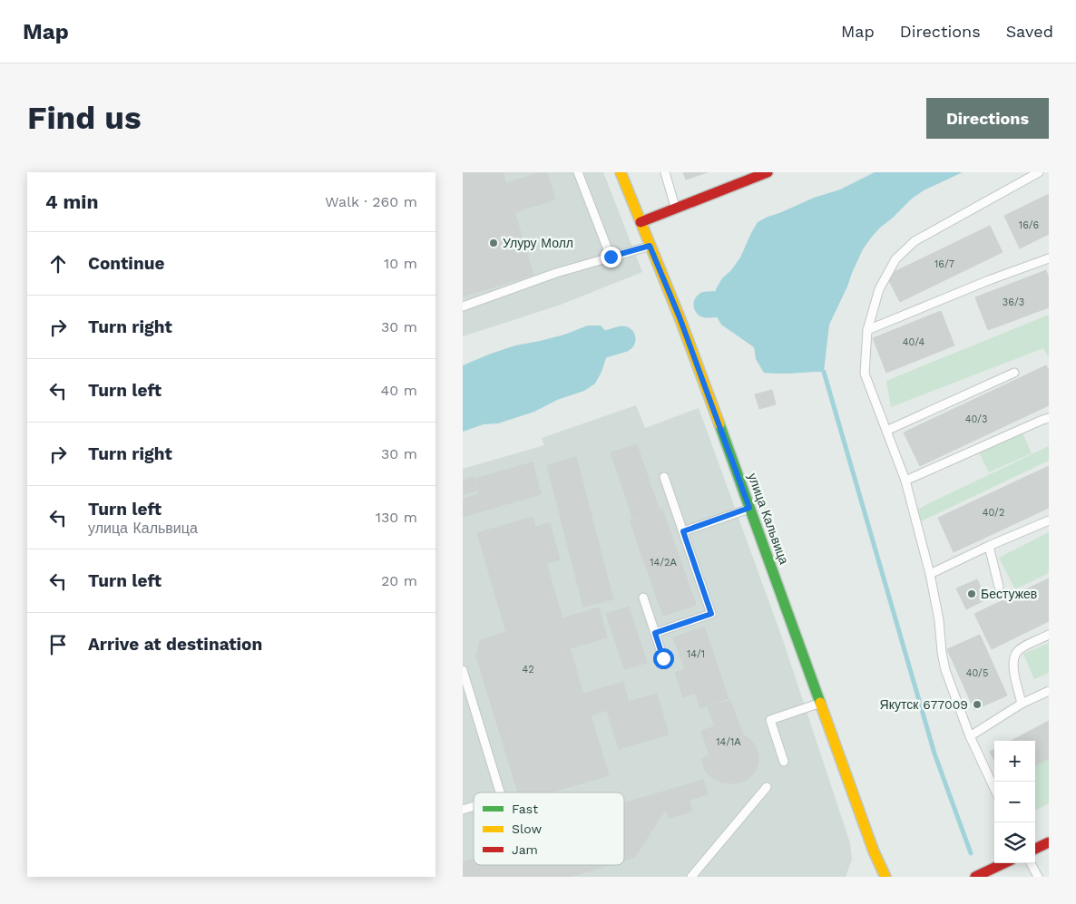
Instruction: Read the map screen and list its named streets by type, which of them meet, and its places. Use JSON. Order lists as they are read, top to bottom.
{
  "streets": {
    "street": ["улица Кальвица"]
  },
  "places": ["Улуру Молл", "Бестужев", "Якутск 677009"],
  "house_numbers": [
    "16/6",
    "16/7",
    "36/3",
    "40/4",
    "40/3",
    "40/2",
    "14/2А",
    "14/1",
    "42",
    "40/5",
    "14/1А"
  ],
  "legend": ["Fast", "Slow", "Jam"],
  "page": {
    "header": "Map",
    "nav": ["Map", "Directions", "Saved"],
    "buttons": "Directions",
    "title": "Find us",
    "heading": ["4 min", "Walk · 260 m"],
    "list": [
      ["Continue", "10 m"],
      ["Turn right", "30 m"],
      ["Turn left", "40 m"],
      ["Turn right", "30 m"],
      ["Turn left", "улица Кальвица", "130 m"],
      ["Turn left", "20 m"],
      "Arrive at destination"
    ],
    "map_buttons": ["+", "−"]
  }
}
